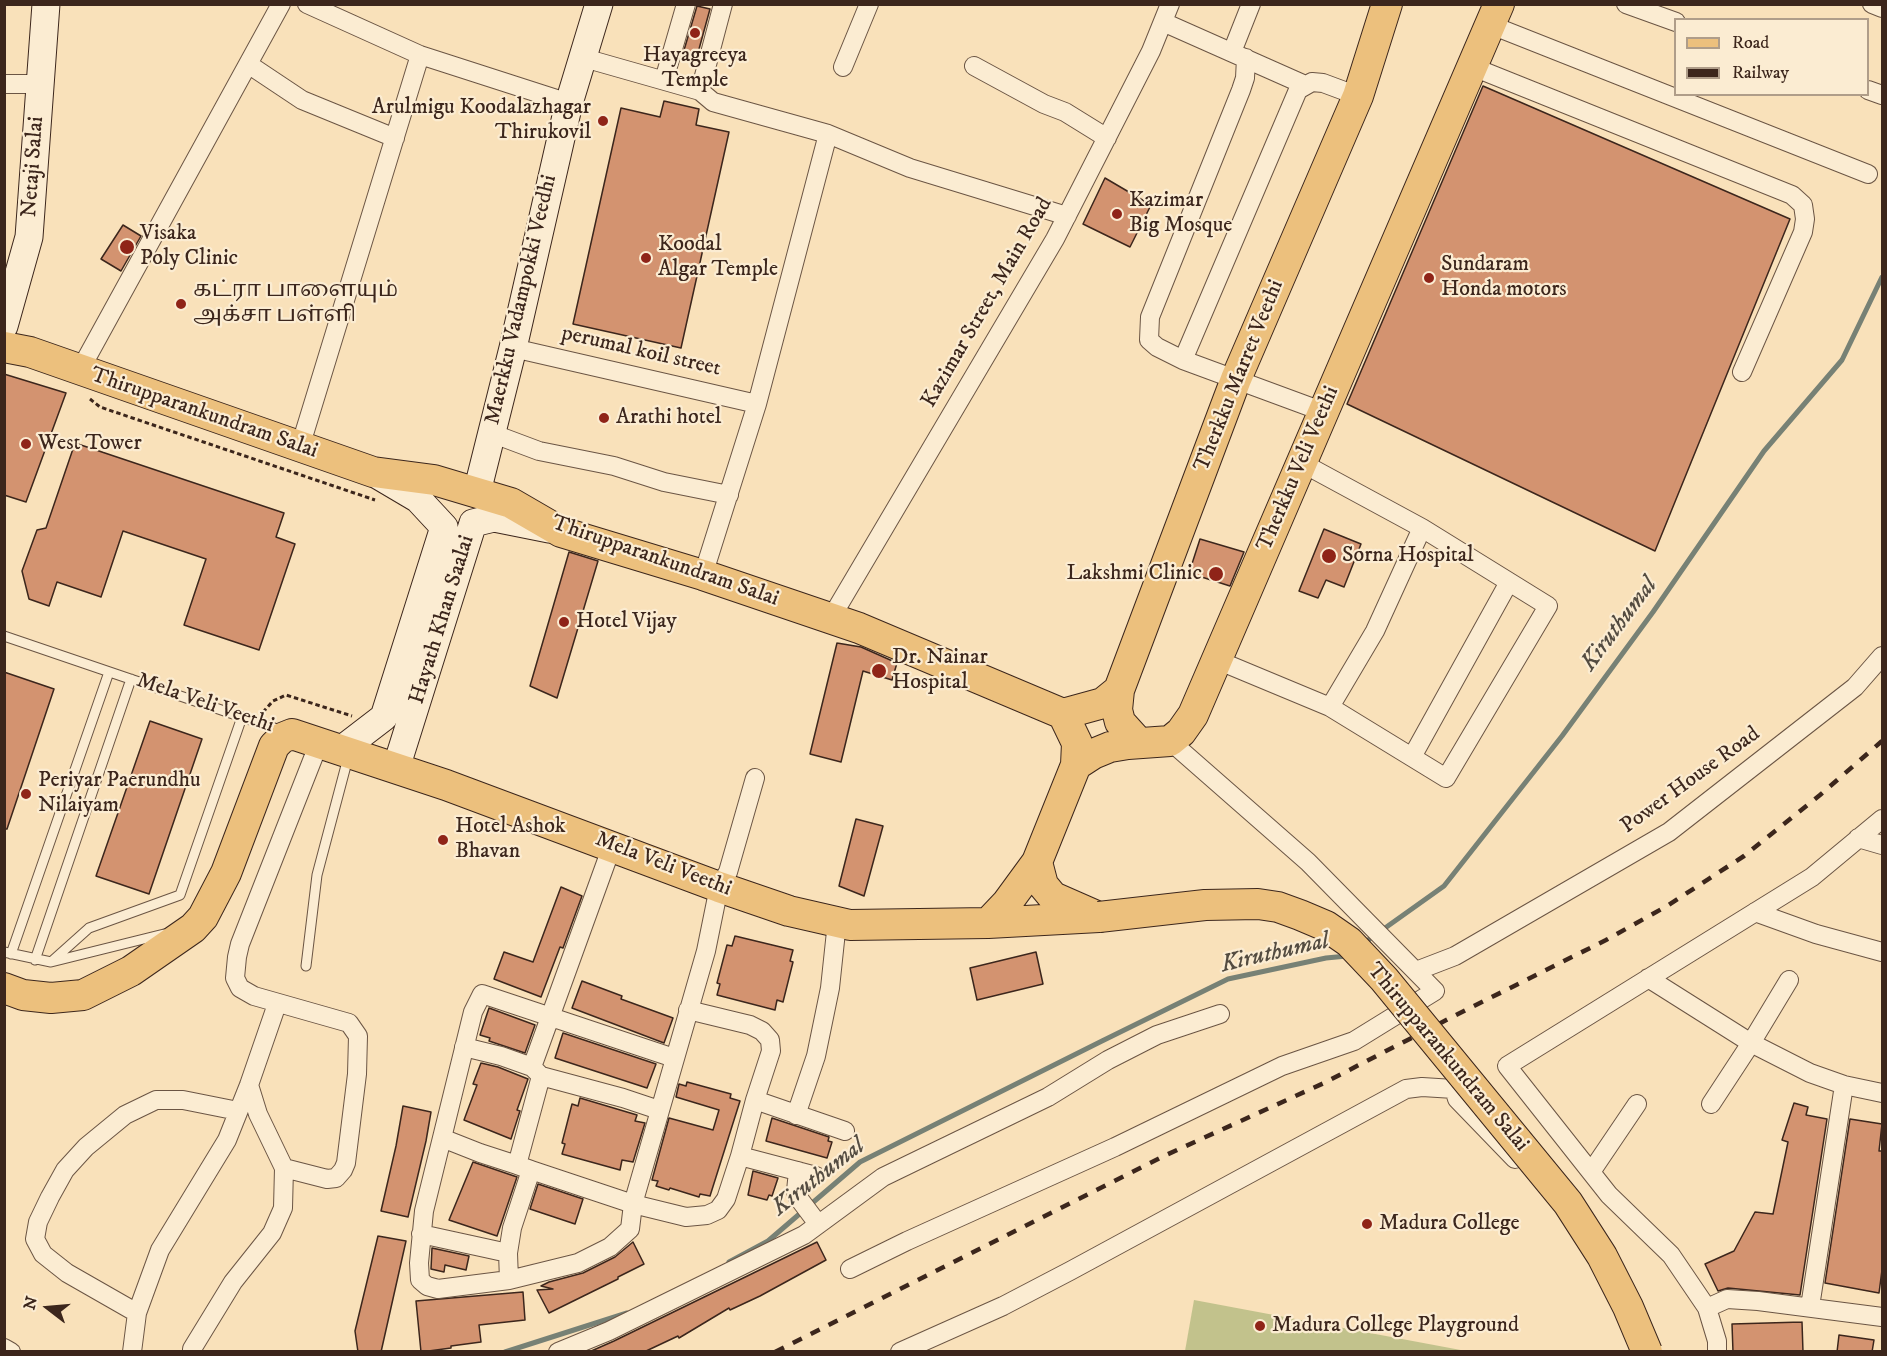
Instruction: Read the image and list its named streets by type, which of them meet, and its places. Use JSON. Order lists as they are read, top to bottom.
{
  "streets": {
    "main road": [
      "Therkku Marret Veethi",
      "Thirupparankundram Salai",
      "Therkku Veli Veethi",
      "Mela Veli Veethi"
    ],
    "street": [
      "Netaji Salai",
      "Maerkku Vadampokki Veedhi",
      "Kazimar Street, Main Road",
      "perumal koil street",
      "Hayath Khan Saalai",
      "Power House Road"
    ]
  },
  "crossings": [
    ["Maerkku Vadampokki Veedhi", "perumal koil street"],
    ["Maerkku Vadampokki Veedhi", "Thirupparankundram Salai"],
    ["Kazimar Street, Main Road", "Thirupparankundram Salai"],
    ["Thirupparankundram Salai", "Hayath Khan Saalai"],
    ["Thirupparankundram Salai", "Mela Veli Veethi"],
    ["Hayath Khan Saalai", "Mela Veli Veethi"]
  ],
  "water": ["Kiruthumal"],
  "places": [
    "Hayagreeya Temple",
    "Arulmigu Koodalazhagar Thirukovil",
    "Kazimar Big Mosque",
    "Visaka Poly Clinic",
    "Koodal Algar Temple",
    "Sundaram Honda motors",
    "கட்ரா பாளையும் அக்சா பள்ளி",
    "Arathi hotel",
    "West Tower",
    "Sorna Hospital",
    "Lakshmi Clinic",
    "Hotel Vijay",
    "Dr. Nainar Hospital",
    "Periyar Paerundhu Nilaiyam",
    "Hotel Ashok Bhavan",
    "Madura College",
    "Madura College Playground"
  ],
  "legend": ["Road", "Railway"],
  "north": "left"
}
